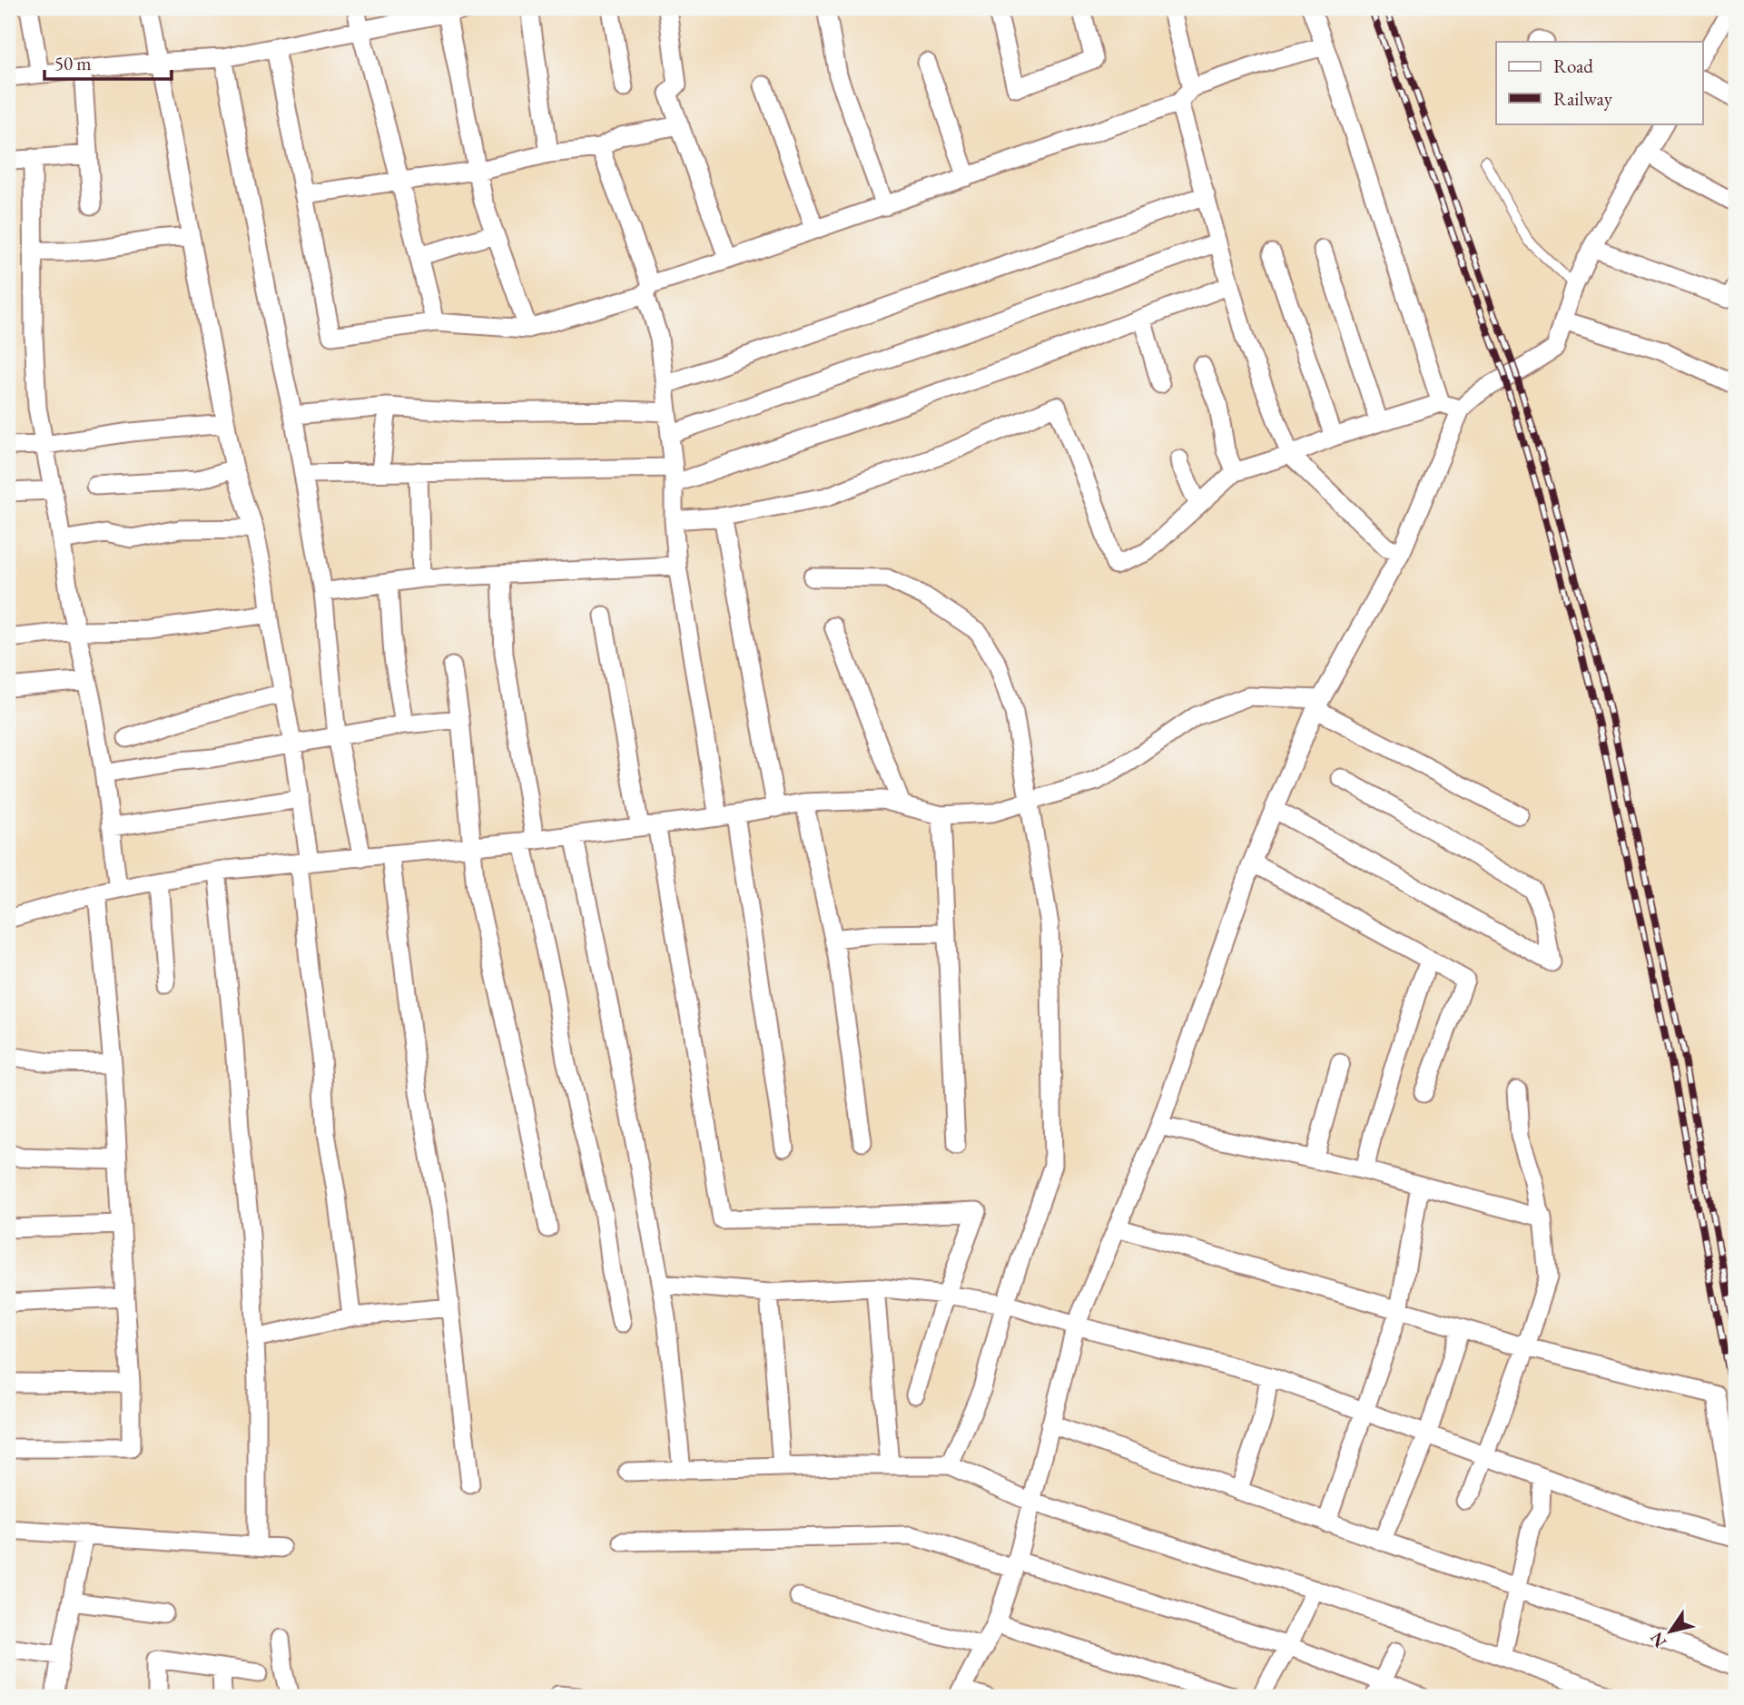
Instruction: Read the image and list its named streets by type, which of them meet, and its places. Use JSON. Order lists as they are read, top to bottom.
{
  "legend": ["Road", "Railway"],
  "scale_bar": "50 m",
  "north": "bottom left"
}
